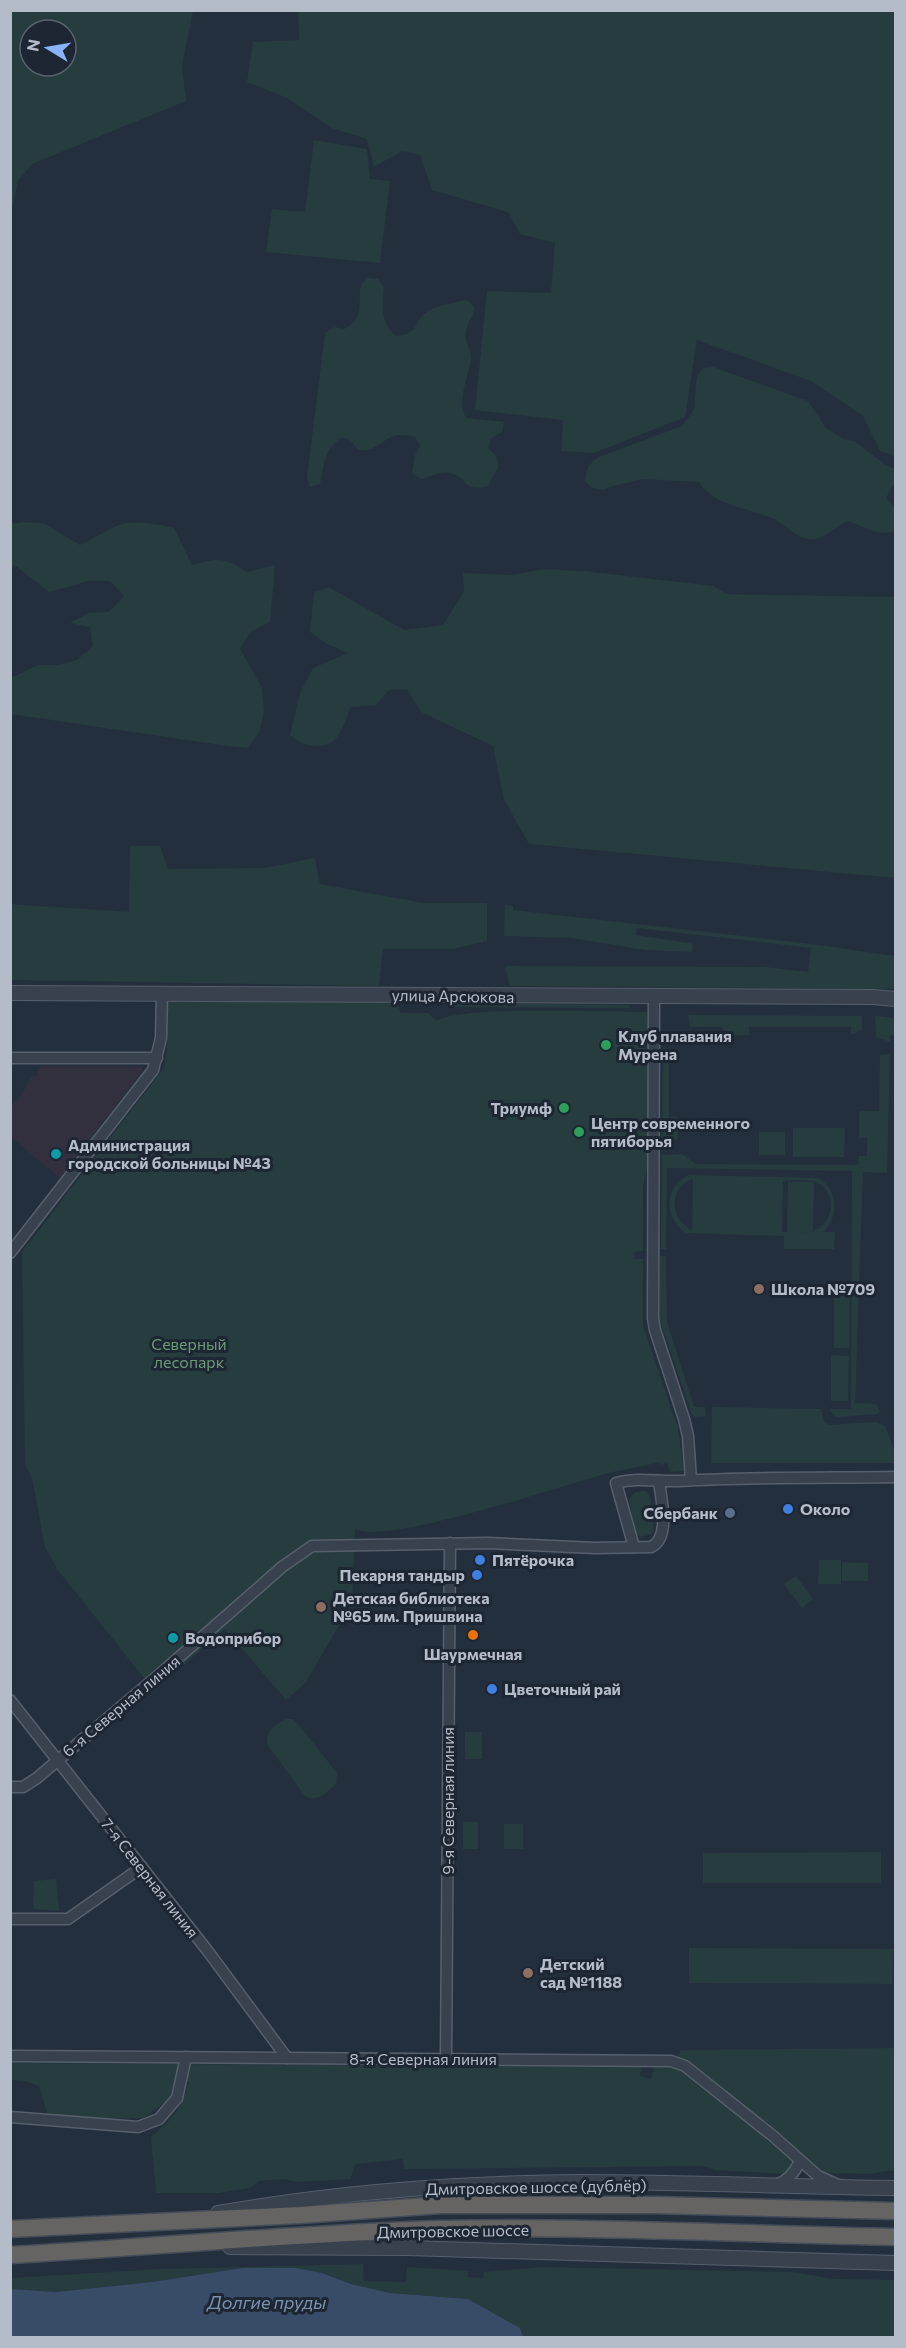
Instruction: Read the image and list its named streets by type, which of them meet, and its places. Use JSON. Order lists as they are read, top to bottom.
{
  "streets": {
    "highway": ["Дмитровское шоссе"],
    "street": [
      "улица Арсюкова",
      "6-я Северная линия",
      "9-я Северная линия",
      "7-я Северная линия",
      "8-я Северная линия",
      "Дмитровское шоссе (дублёр)"
    ]
  },
  "crossings": [
    ["6-я Северная линия", "9-я Северная линия"],
    ["6-я Северная линия", "7-я Северная линия"],
    ["9-я Северная линия", "8-я Северная линия"],
    ["7-я Северная линия", "8-я Северная линия"],
    ["8-я Северная линия", "Дмитровское шоссе (дублёр)"],
    ["Дмитровское шоссе (дублёр)", "Дмитровское шоссе"]
  ],
  "water": ["Долгие пруды"],
  "parks": ["Северный лесопарк"],
  "places": [
    "Клуб плавания Мурена",
    "Триумф",
    "Центр современного пятиборья",
    "Администрация городской больницы №43",
    "Школа №709",
    "Около",
    "Сбербанк",
    "Пятёрочка",
    "Пекарня тандыр",
    "Детская библиотека №65 им. Пришвина",
    "Шаурмечная",
    "Водоприбор",
    "Цветочный рай",
    "Детский сад №1188"
  ],
  "north": "left"
}
